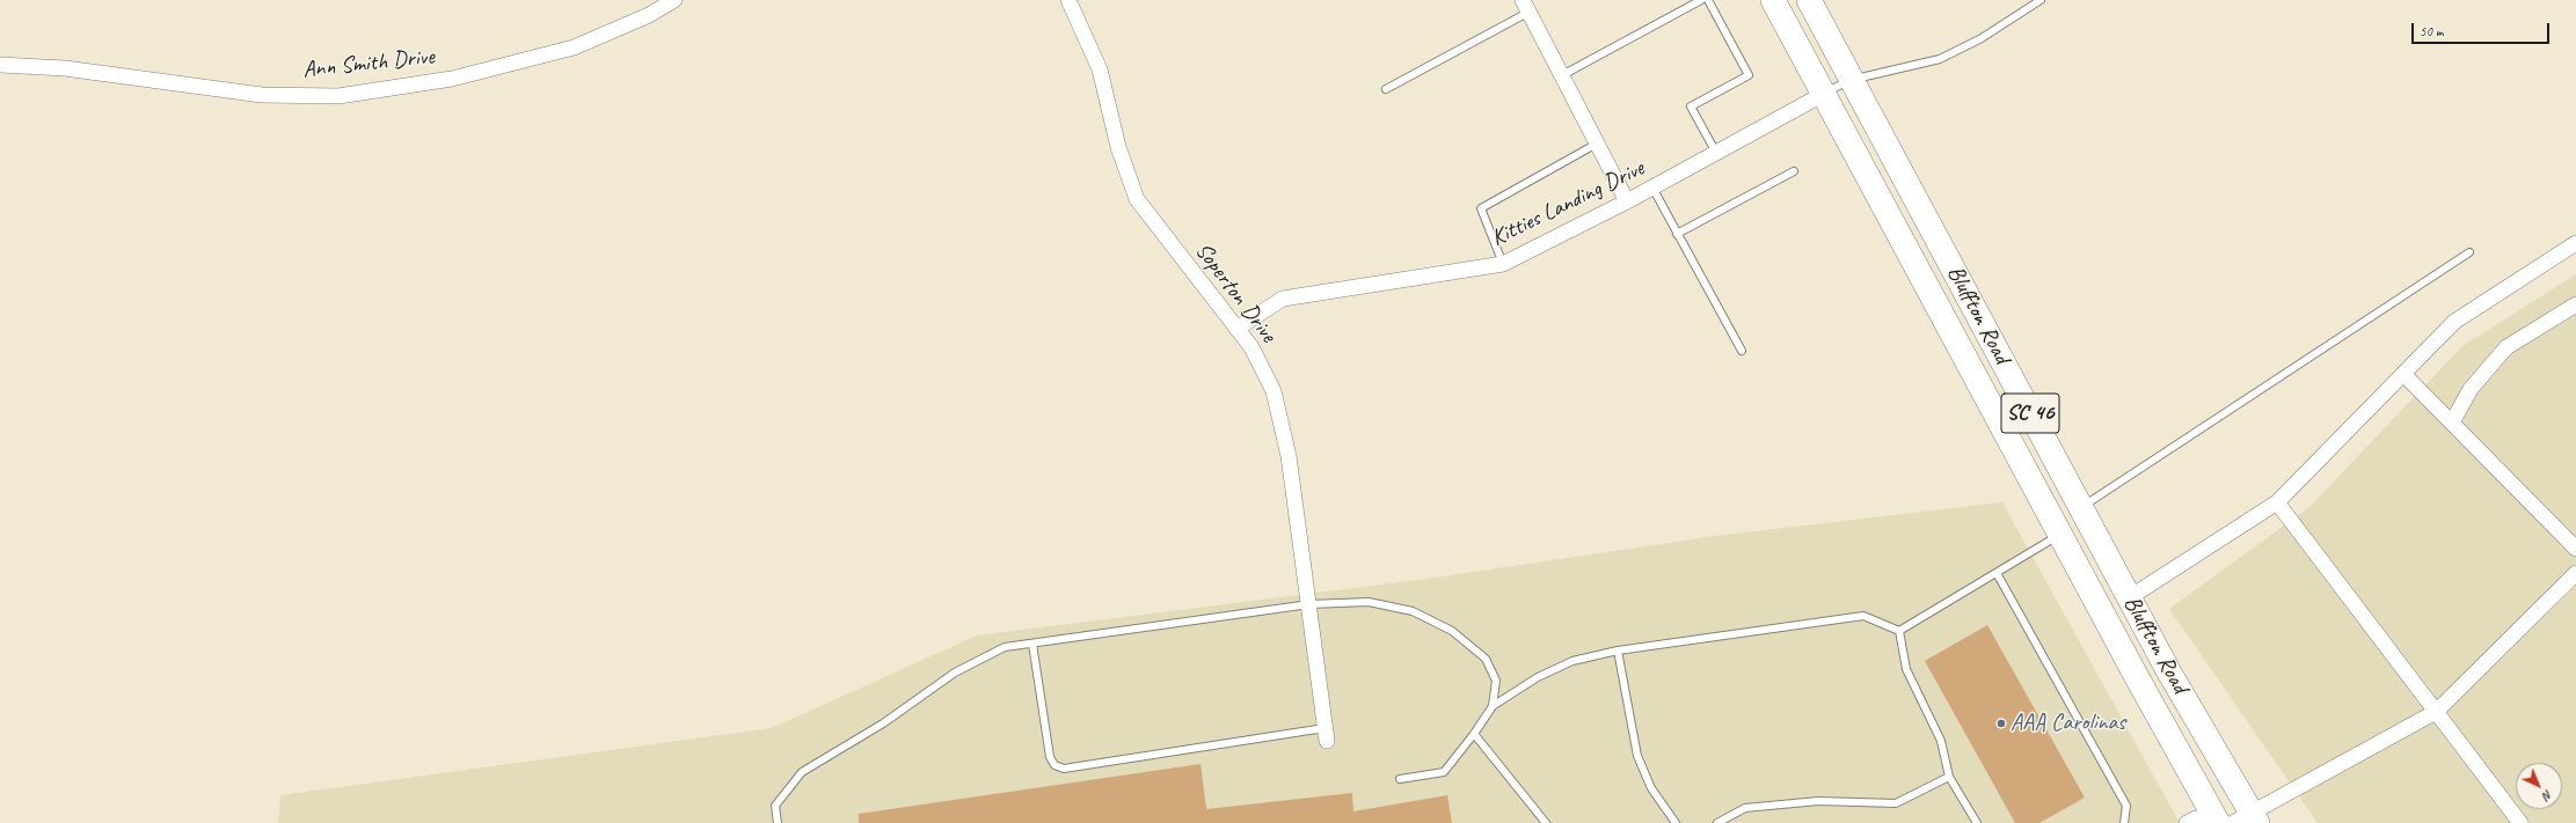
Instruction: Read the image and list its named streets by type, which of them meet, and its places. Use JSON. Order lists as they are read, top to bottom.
{
  "streets": {
    "main road": ["Bluffton Road", "SC 46"],
    "street": ["Ann Smith Drive", "Kitties Landing Drive", "Soperton Drive"]
  },
  "crossings": [
    ["Kitties Landing Drive", "Soperton Drive"],
    ["Kitties Landing Drive", "Bluffton Road"]
  ],
  "places": ["AAA Carolinas"],
  "scale_bar": "50 m",
  "north": "bottom right"
}
